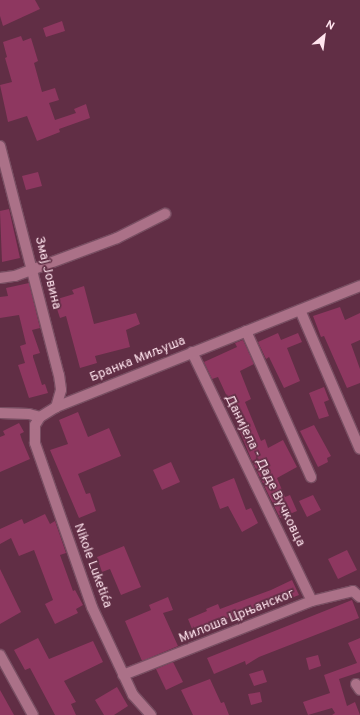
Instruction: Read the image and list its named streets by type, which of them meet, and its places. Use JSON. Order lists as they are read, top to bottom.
{
  "streets": {
    "street": [
      "Змај Јовина",
      "Бранка Миљуша",
      "Данијела - Даде Вучковца",
      "Nikole Luketića",
      "Милоша Црњанског"
    ]
  },
  "crossings": [
    ["Змај Јовина", "Бранка Миљуша"],
    ["Бранка Миљуша", "Данијела - Даде Вучковца"],
    ["Бранка Миљуша", "Nikole Luketića"],
    ["Данијела - Даде Вучковца", "Милоша Црњанског"],
    ["Nikole Luketića", "Милоша Црњанског"]
  ],
  "north": "top right"
}
